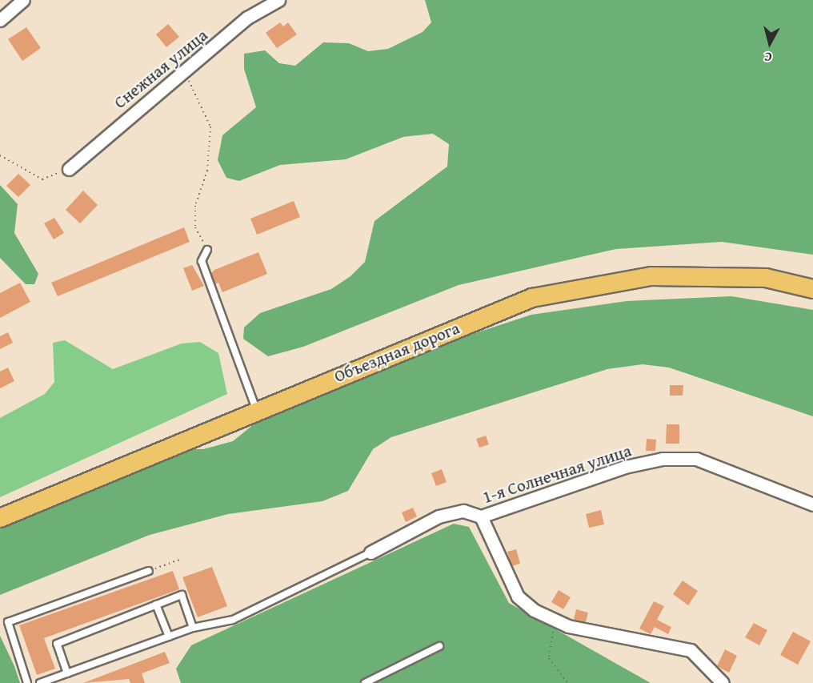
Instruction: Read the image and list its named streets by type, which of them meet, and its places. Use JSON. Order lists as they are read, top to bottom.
{
  "streets": {
    "main road": ["Объездная дорога"],
    "street": ["Снежная улица", "1-я Солнечная улица"]
  },
  "north": "bottom"
}
